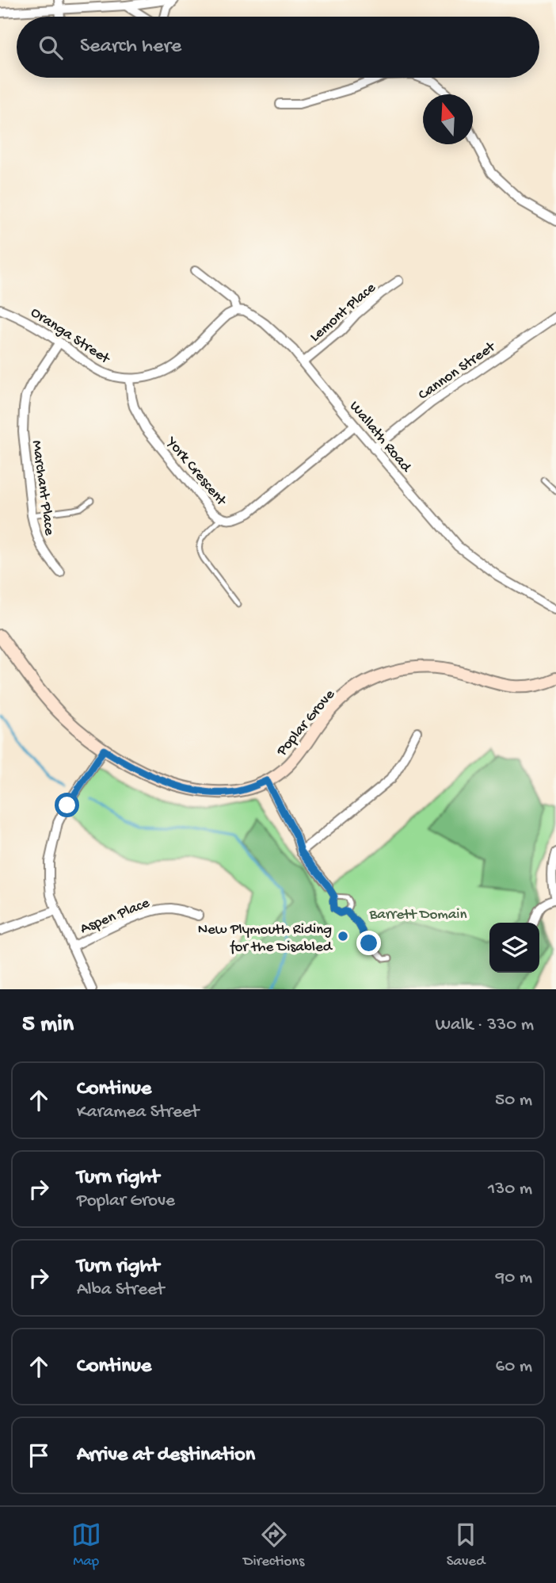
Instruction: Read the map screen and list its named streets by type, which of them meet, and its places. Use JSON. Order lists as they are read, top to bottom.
{
  "streets": {
    "street": [
      "Lemont Place",
      "Oranga Street",
      "Cannon Street",
      "Wallath Road",
      "York Crescent",
      "Marchant Place",
      "Poplar Grove",
      "Aspen Place"
    ]
  },
  "crossings": [
    ["Lemont Place", "Wallath Road"],
    ["Oranga Street", "Wallath Road"],
    ["Oranga Street", "York Crescent"],
    ["Oranga Street", "Marchant Place"],
    ["Cannon Street", "Wallath Road"],
    ["Wallath Road", "York Crescent"]
  ],
  "parks": ["Barrett Domain"],
  "places": ["New Plymouth Riding for the Disabled"],
  "north": "top",
  "page": {
    "search": "Search here",
    "heading": ["5 min", "Walk · 330 m"],
    "list": [
      ["Continue", "Karamea Street", "50 m"],
      ["Turn right", "Poplar Grove", "130 m"],
      ["Turn right", "Alba Street", "90 m"],
      ["Continue", "60 m"],
      "Arrive at destination"
    ],
    "nav": ["Map", "Directions", "Saved"]
  }
}
